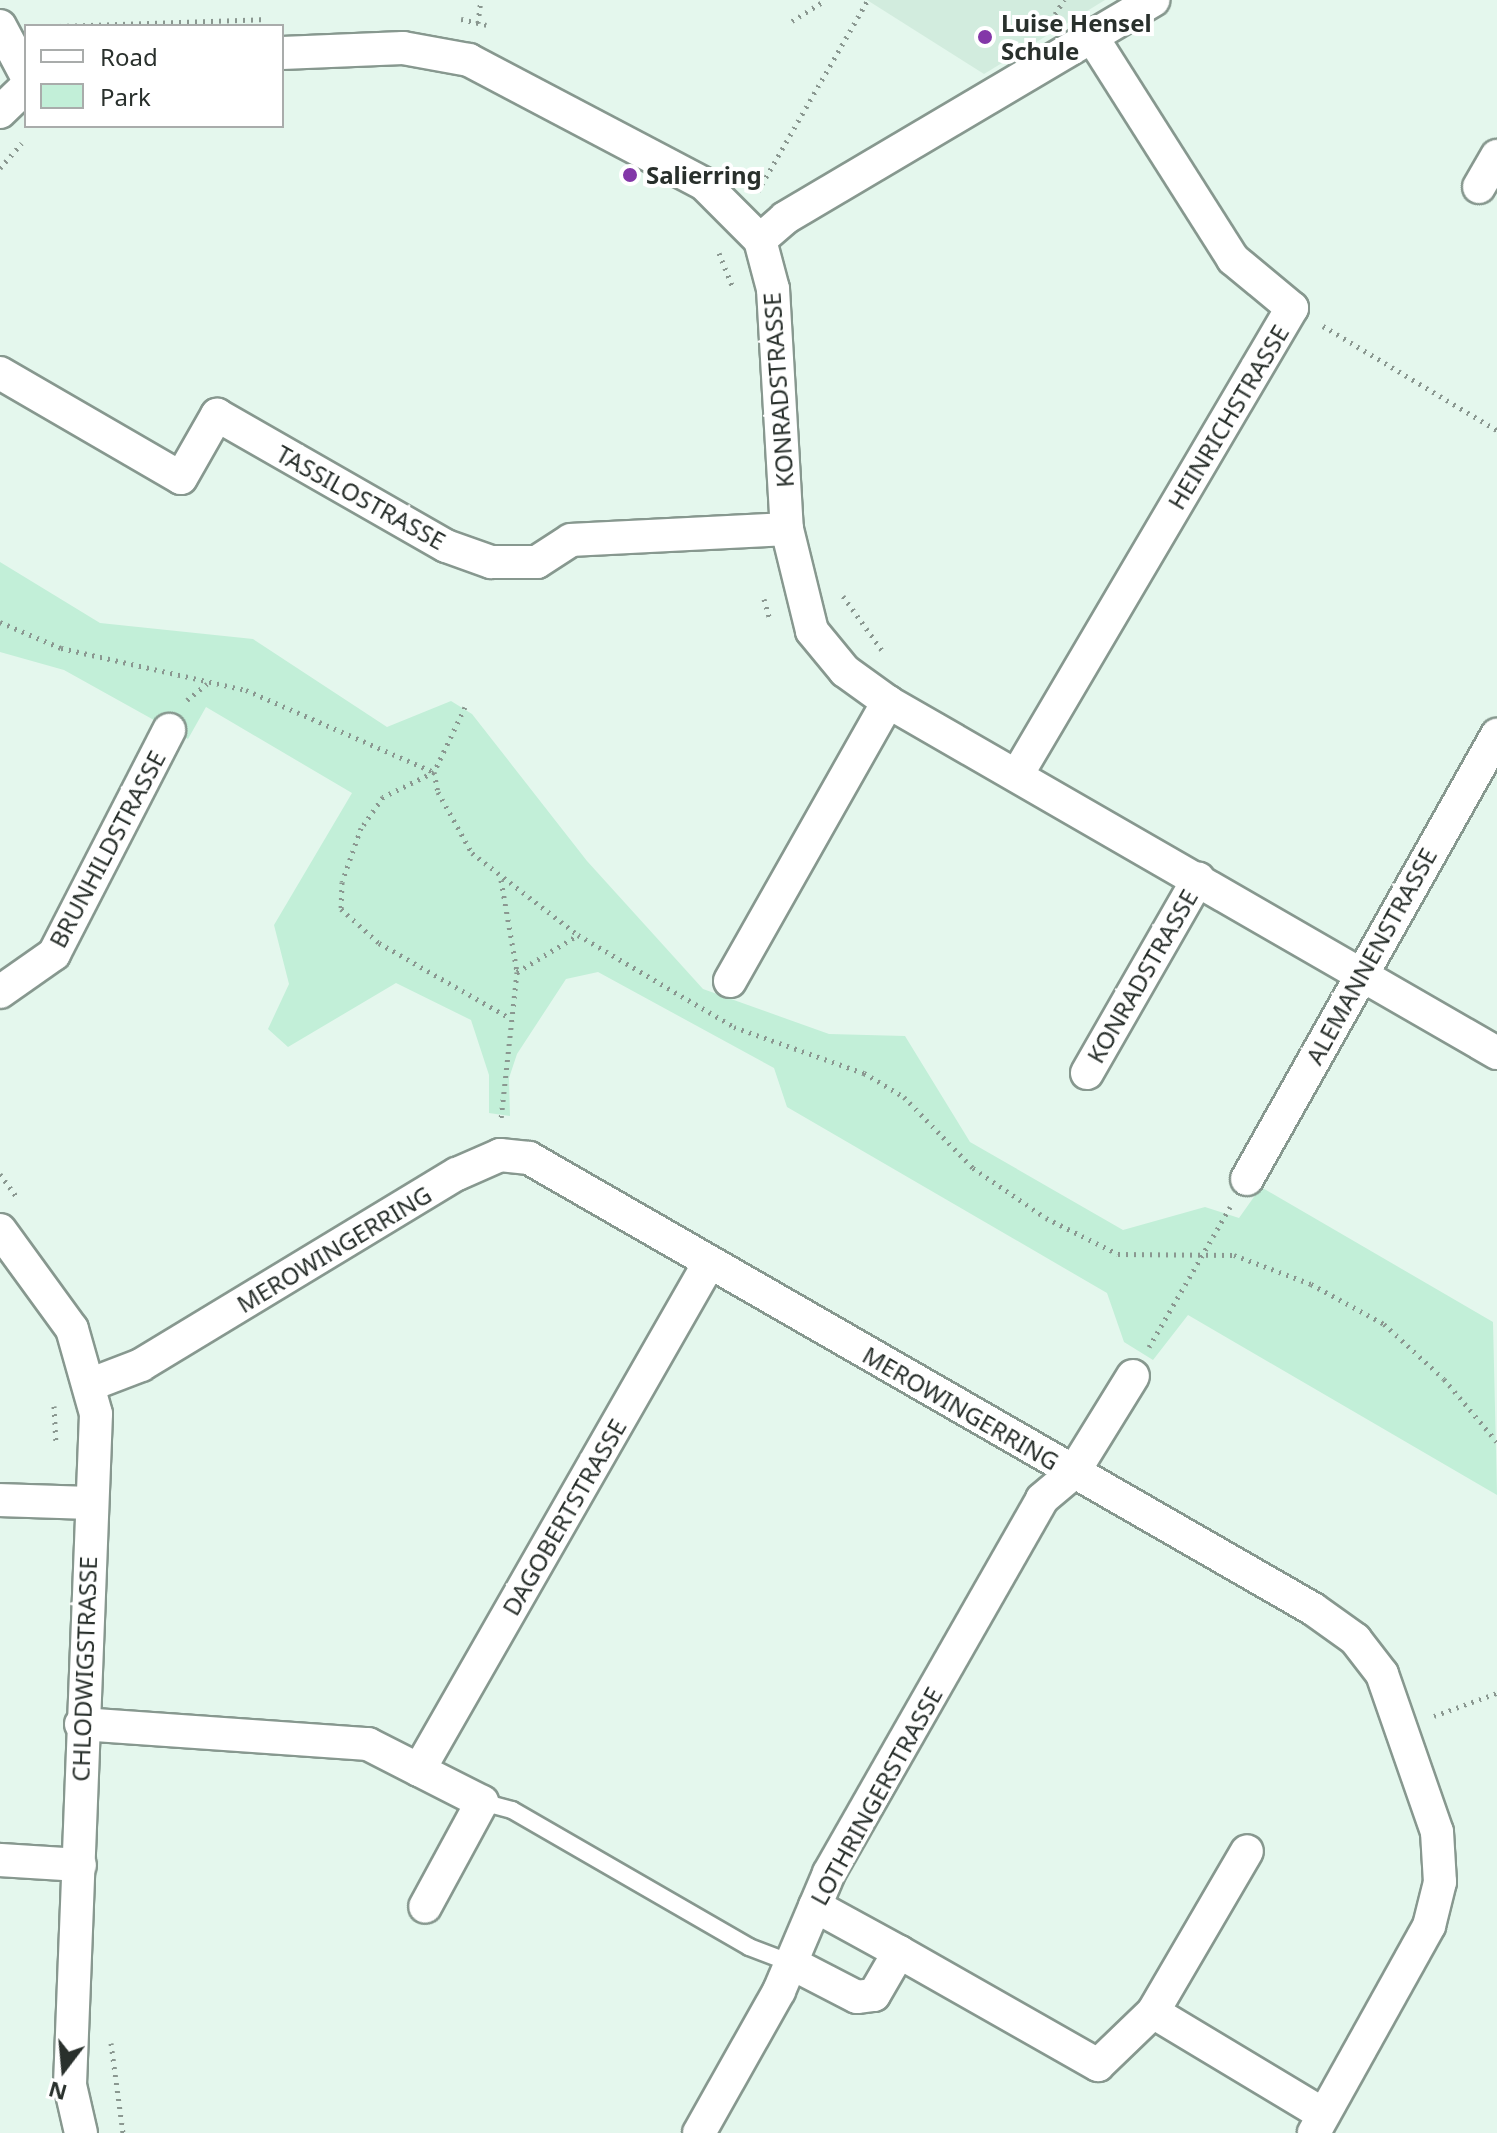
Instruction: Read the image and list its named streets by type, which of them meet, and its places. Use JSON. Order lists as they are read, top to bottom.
{
  "streets": {
    "street": [
      "KONRADSTRASSE",
      "HEINRICHSTRASSE",
      "TASSILOSTRASSE",
      "BRUNHILDSTRASSE",
      "ALEMANNENSTRASSE",
      "MEROWINGERRING",
      "DAGOBERTSTRASSE",
      "CHLODWIGSTRASSE",
      "LOTHRINGERSTRASSE"
    ]
  },
  "crossings": [
    ["KONRADSTRASSE", "HEINRICHSTRASSE"],
    ["KONRADSTRASSE", "TASSILOSTRASSE"],
    ["KONRADSTRASSE", "ALEMANNENSTRASSE"],
    ["MEROWINGERRING", "DAGOBERTSTRASSE"],
    ["MEROWINGERRING", "CHLODWIGSTRASSE"],
    ["MEROWINGERRING", "LOTHRINGERSTRASSE"]
  ],
  "places": ["Luise Hensel Schule", "Salierring"],
  "legend": ["Road", "Park"],
  "north": "bottom"
}
